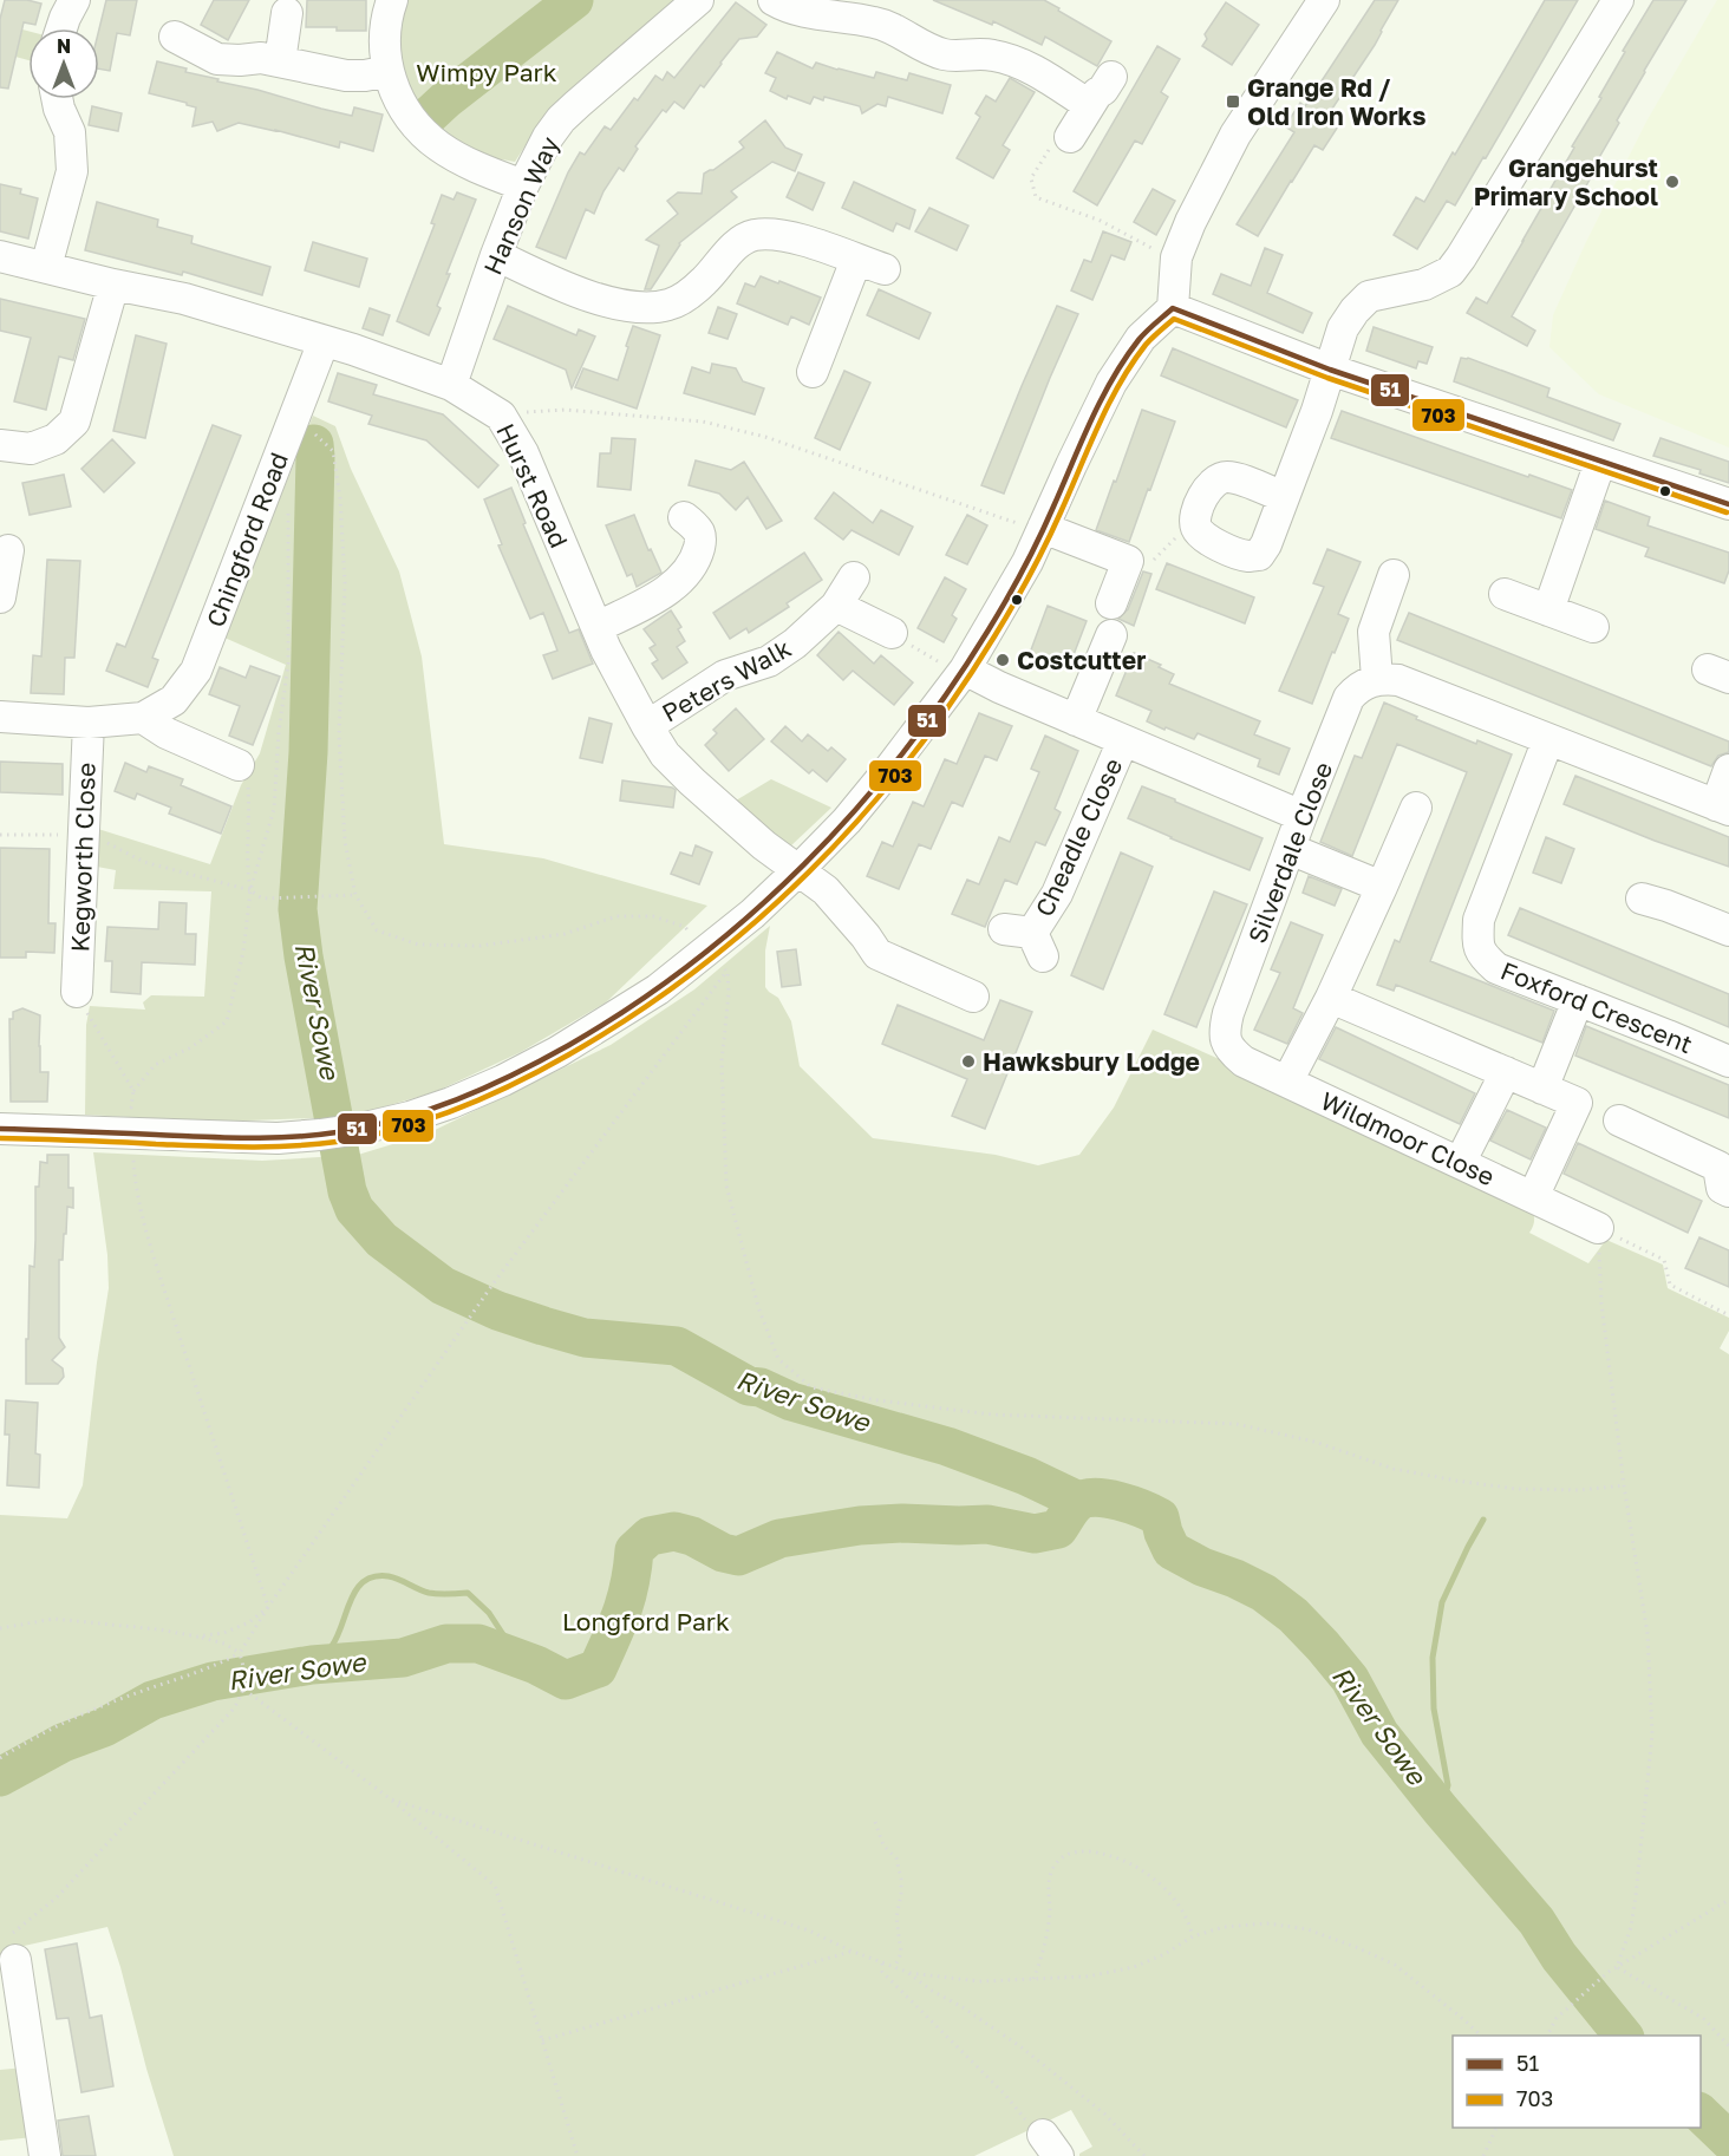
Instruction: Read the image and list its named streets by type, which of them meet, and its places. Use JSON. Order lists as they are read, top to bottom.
{
  "streets": {
    "street": [
      "Hanson Way",
      "Hurst Road",
      "Chingford Road",
      "Peters Walk",
      "Cheadle Close",
      "Silverdale Close",
      "Kegworth Close",
      "Foxford Crescent",
      "Wildmoor Close"
    ]
  },
  "crossings": [
    ["Hanson Way", "Hurst Road"],
    ["Hurst Road", "Chingford Road"],
    ["Hurst Road", "Peters Walk"],
    ["Chingford Road", "Kegworth Close"],
    ["Cheadle Close", "Silverdale Close"],
    ["Silverdale Close", "Wildmoor Close"]
  ],
  "water": ["River Sowe"],
  "parks": ["Wimpy Park", "Longford Park"],
  "places": {
    "transit": ["Grange Rd / Old Iron Works"],
    "other": ["Grangehurst Primary School", "Costcutter", "Hawksbury Lodge"]
  },
  "lines": ["transit line 51", "transit line 703"],
  "legend": ["51", "703"],
  "north": "top"
}
